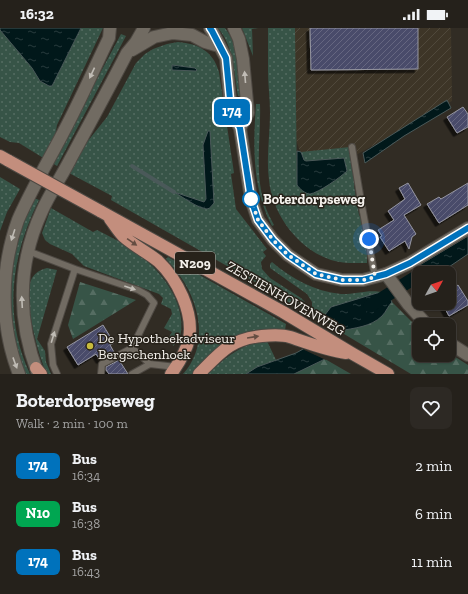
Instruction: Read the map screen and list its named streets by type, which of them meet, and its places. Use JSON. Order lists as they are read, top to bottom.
{
  "streets": {
    "main road": ["N209", "ZESTIENHOVENWEG"]
  },
  "crossings": [
    ["N209", "ZESTIENHOVENWEG"]
  ],
  "places": ["Boterdorpseweg", "De Hypotheekadviseur Bergschenhoek"],
  "lines": ["bus line 174"],
  "north": "top right",
  "page": {
    "status": "16:32",
    "on_map": "174",
    "heading": ["Boterdorpseweg", "Walk · 2 min · 100 m"],
    "list": [
      {
        "mark": "174",
        "name": "Bus",
        "note": "16:34",
        "value": "2 min"
      },
      {
        "mark": "N10",
        "name": "Bus",
        "note": "16:38",
        "value": "6 min"
      },
      {
        "mark": "174",
        "name": "Bus",
        "note": "16:43",
        "value": "11 min"
      }
    ]
  }
}
